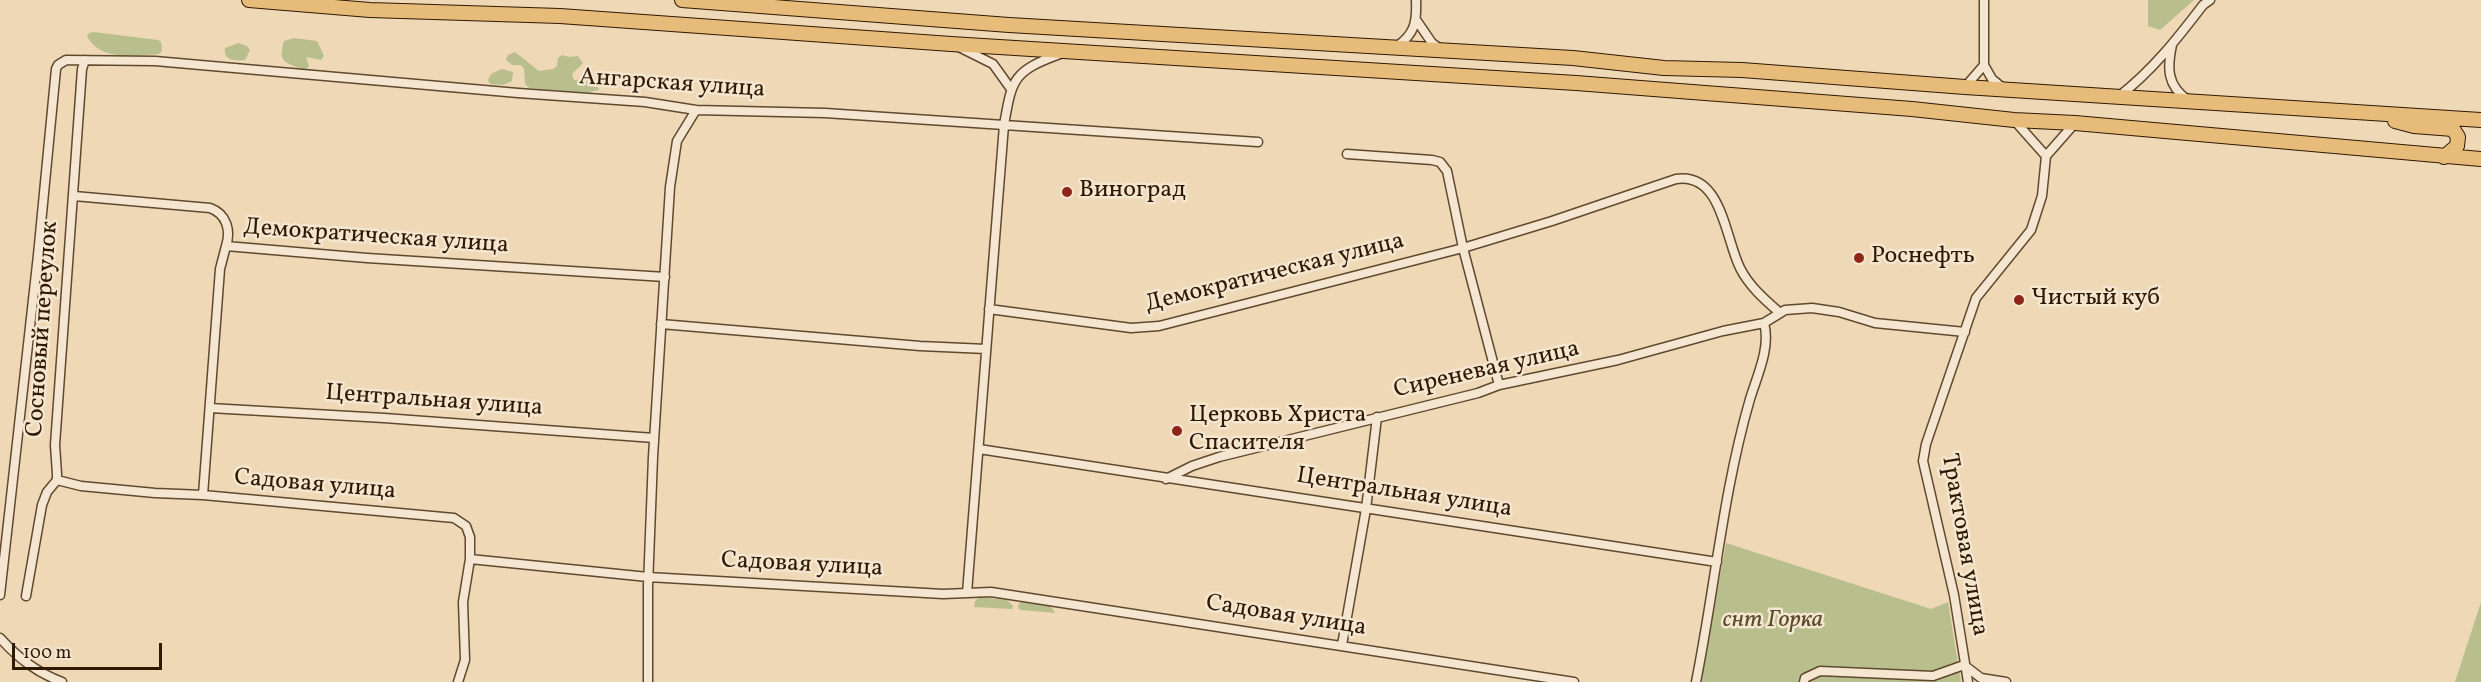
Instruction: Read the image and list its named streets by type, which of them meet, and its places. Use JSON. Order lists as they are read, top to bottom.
{
  "streets": {
    "street": [
      "Ангарская улица",
      "Демократическая улица",
      "Сосновый переулок",
      "Сиреневая улица",
      "Центральная улица",
      "Садовая улица",
      "Трактовая улица"
    ]
  },
  "crossings": [
    ["Ангарская улица", "Сосновый переулок"],
    ["Демократическая улица", "Сиреневая улица"],
    ["Демократическая улица", "Центральная улица"],
    ["Демократическая улица", "Садовая улица"],
    ["Сосновый переулок", "Садовая улица"],
    ["Сиреневая улица", "Центральная улица"]
  ],
  "parks": ["снт Горка"],
  "places": [
    "Виноград",
    "Роснефть",
    "Чистый куб",
    "Церковь Христа Спасителя"
  ],
  "scale_bar": "100 m"
}
